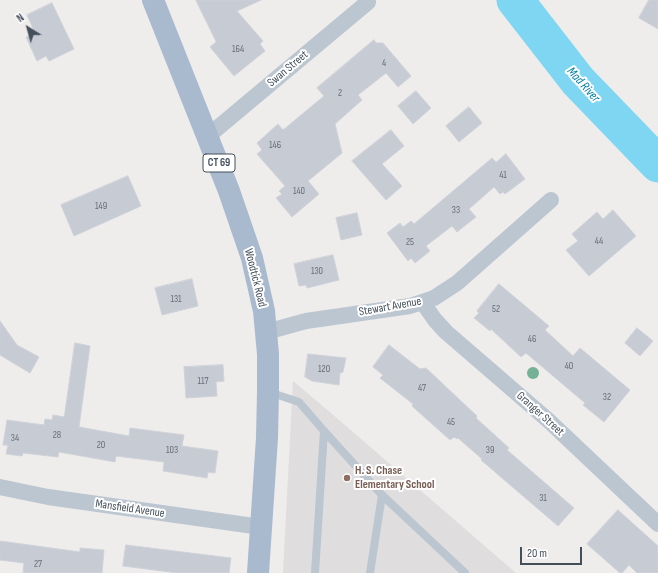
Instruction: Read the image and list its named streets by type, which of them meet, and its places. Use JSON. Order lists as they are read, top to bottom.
{
  "streets": {
    "main road": ["CT 69", "Woodtick Road"],
    "street": [
      "Swan Street",
      "Stewart Avenue",
      "Granger Street",
      "Mansfield Avenue"
    ]
  },
  "crossings": [
    ["Swan Street", "Woodtick Road"],
    ["Woodtick Road", "Stewart Avenue"],
    ["Woodtick Road", "Mansfield Avenue"],
    ["Stewart Avenue", "Granger Street"]
  ],
  "water": ["Mad River"],
  "places": ["H. S. Chase Elementary School"],
  "house_numbers": [
    "164",
    "4",
    "2",
    "146",
    "41",
    "140",
    "149",
    "33",
    "44",
    "25",
    "130",
    "131",
    "52",
    "46",
    "40",
    "120",
    "117",
    "47",
    "32",
    "45",
    "28",
    "34",
    "20",
    "103",
    "39",
    "31",
    "27"
  ],
  "scale_bar": "20 m",
  "north": "top left"
}
